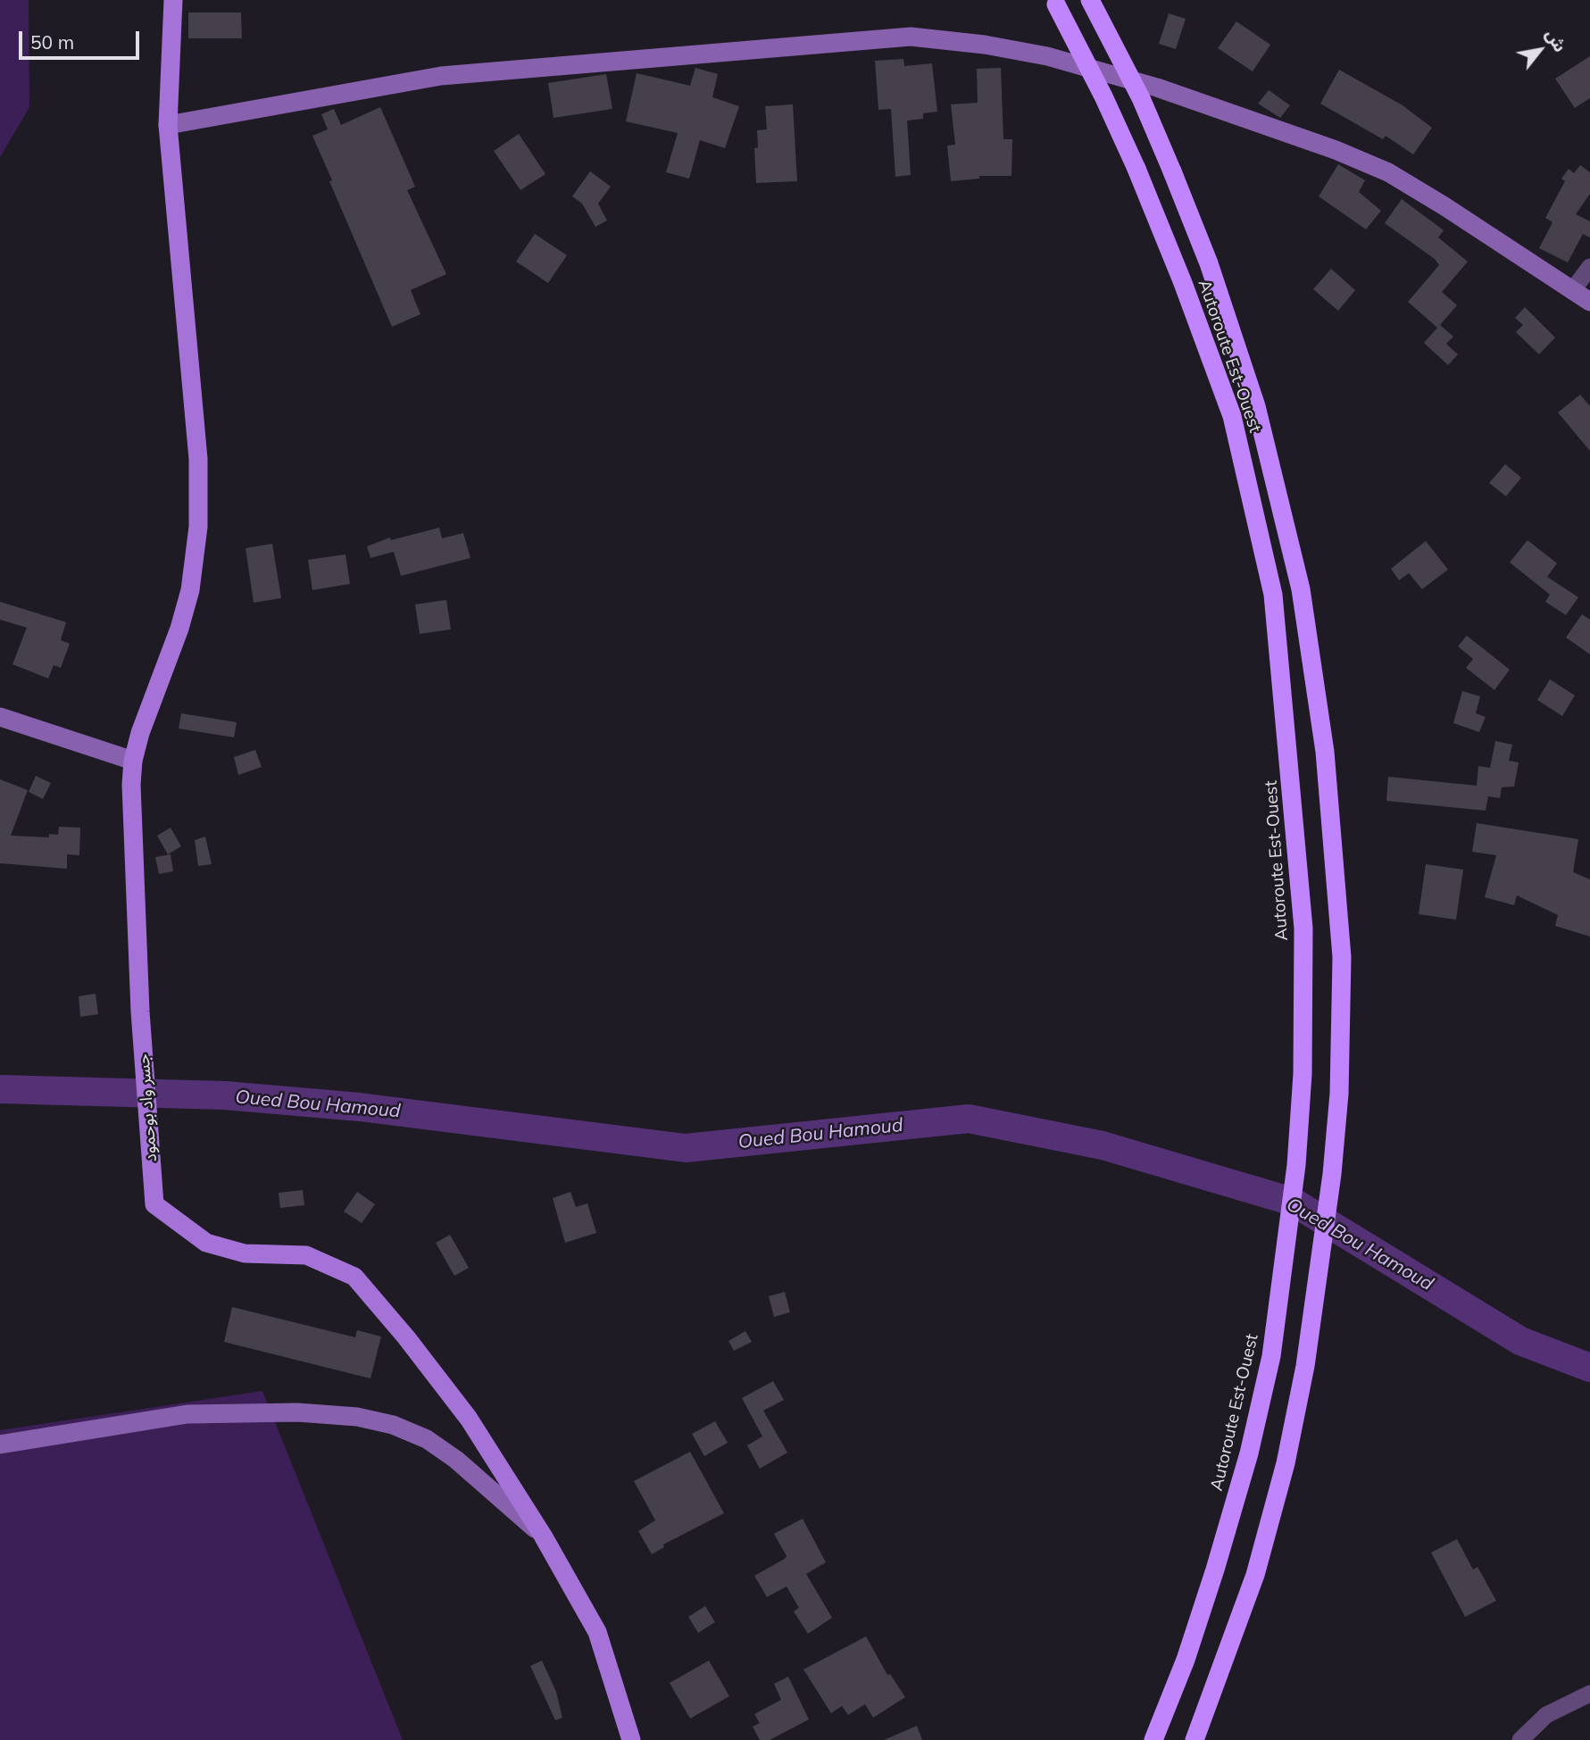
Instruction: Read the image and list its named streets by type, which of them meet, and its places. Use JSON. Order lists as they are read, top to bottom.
{
  "streets": {
    "highway": ["Autoroute Est-Ouest"],
    "main road": ["جسر واد بوحمود"]
  },
  "water": ["Oued Bou Hamoud"],
  "scale_bar": "50 m",
  "north": "top right"
}
